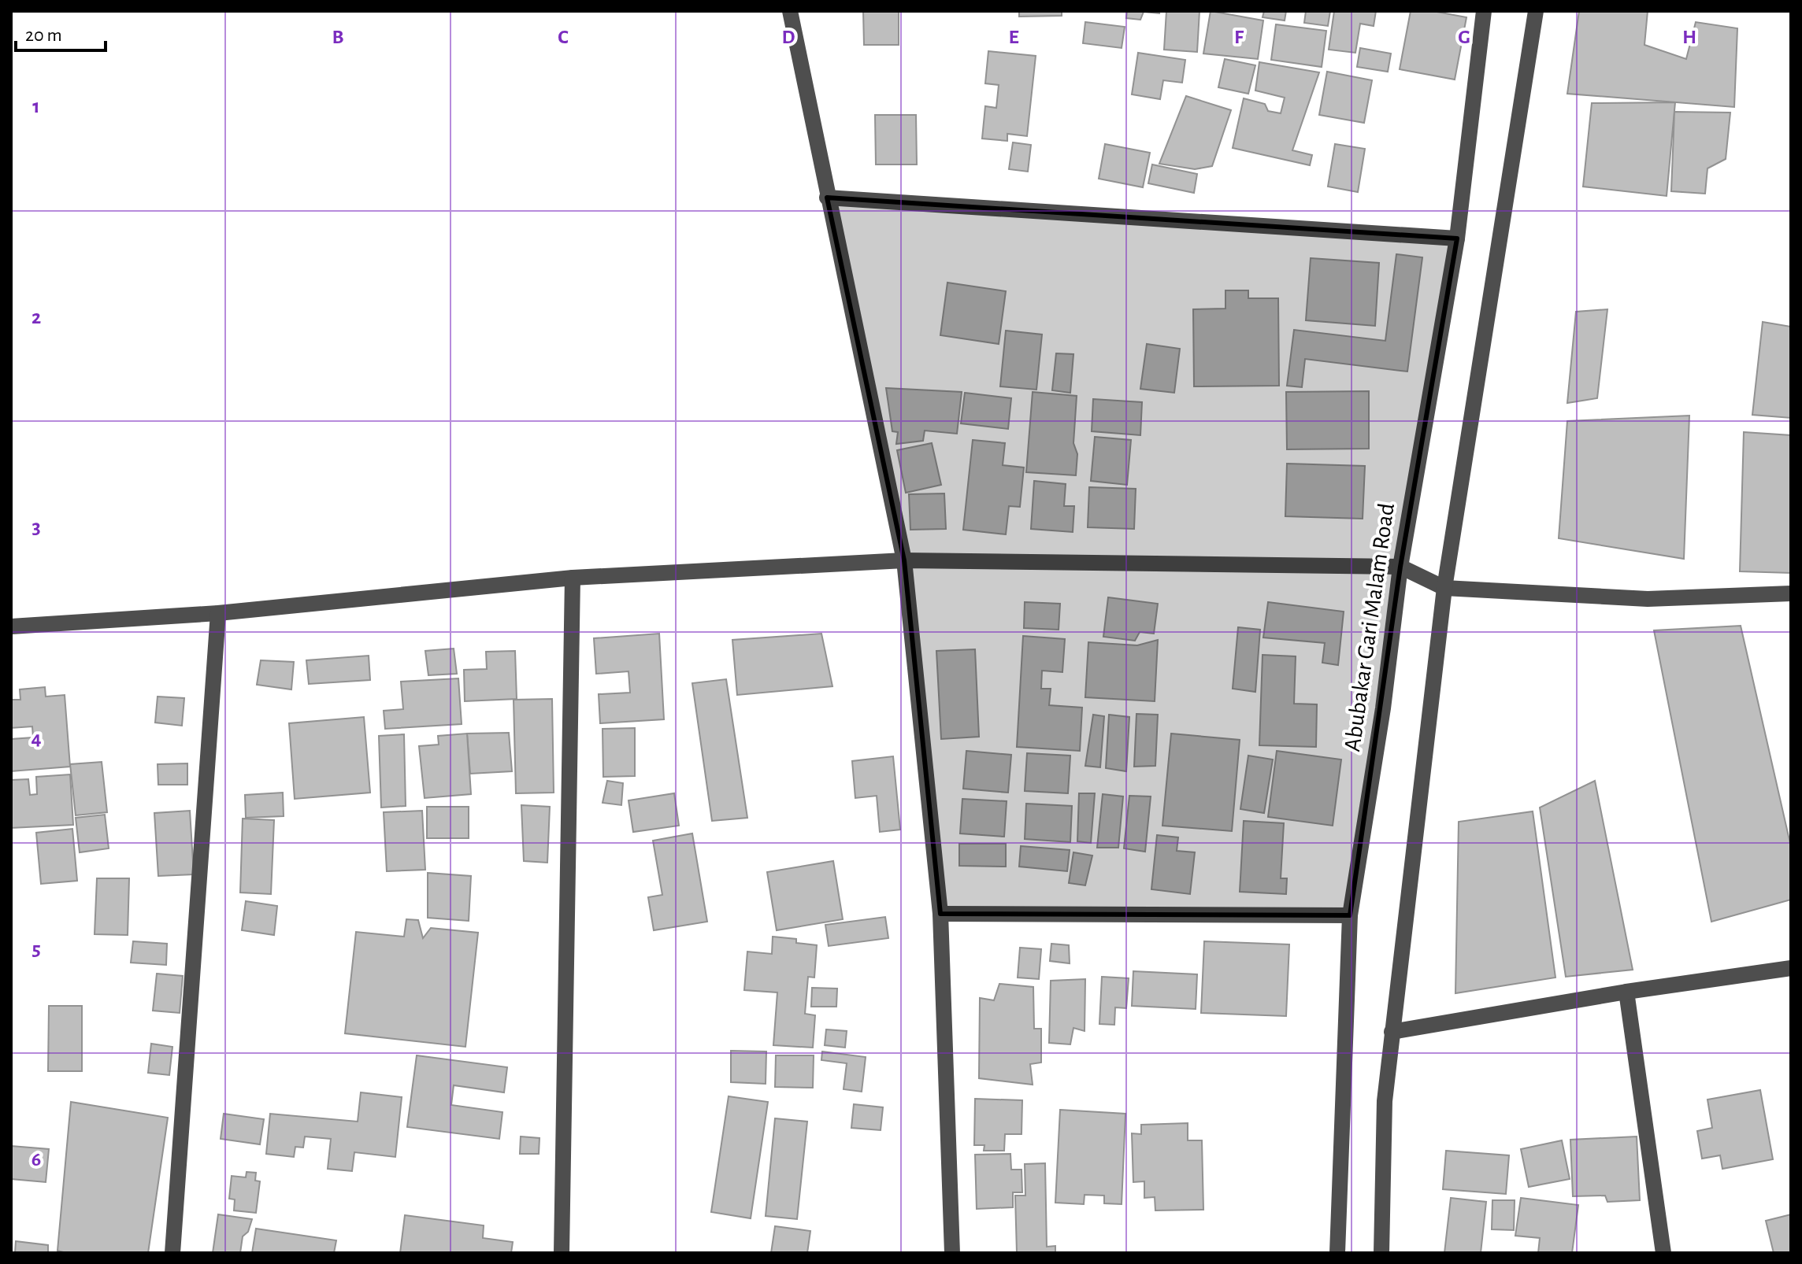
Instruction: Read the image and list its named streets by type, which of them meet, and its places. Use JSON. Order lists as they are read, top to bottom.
{
  "streets": {
    "street": ["Abubakar Gari Malam Road"]
  },
  "scale_bar": "20 m",
  "grid": {
    "columns": [
      "B",
      "C",
      "D",
      "E",
      "F",
      "G",
      "H"
    ],
    "rows": [
      "1",
      "2",
      "3",
      "4",
      "5",
      "6"
    ]
  }
}
